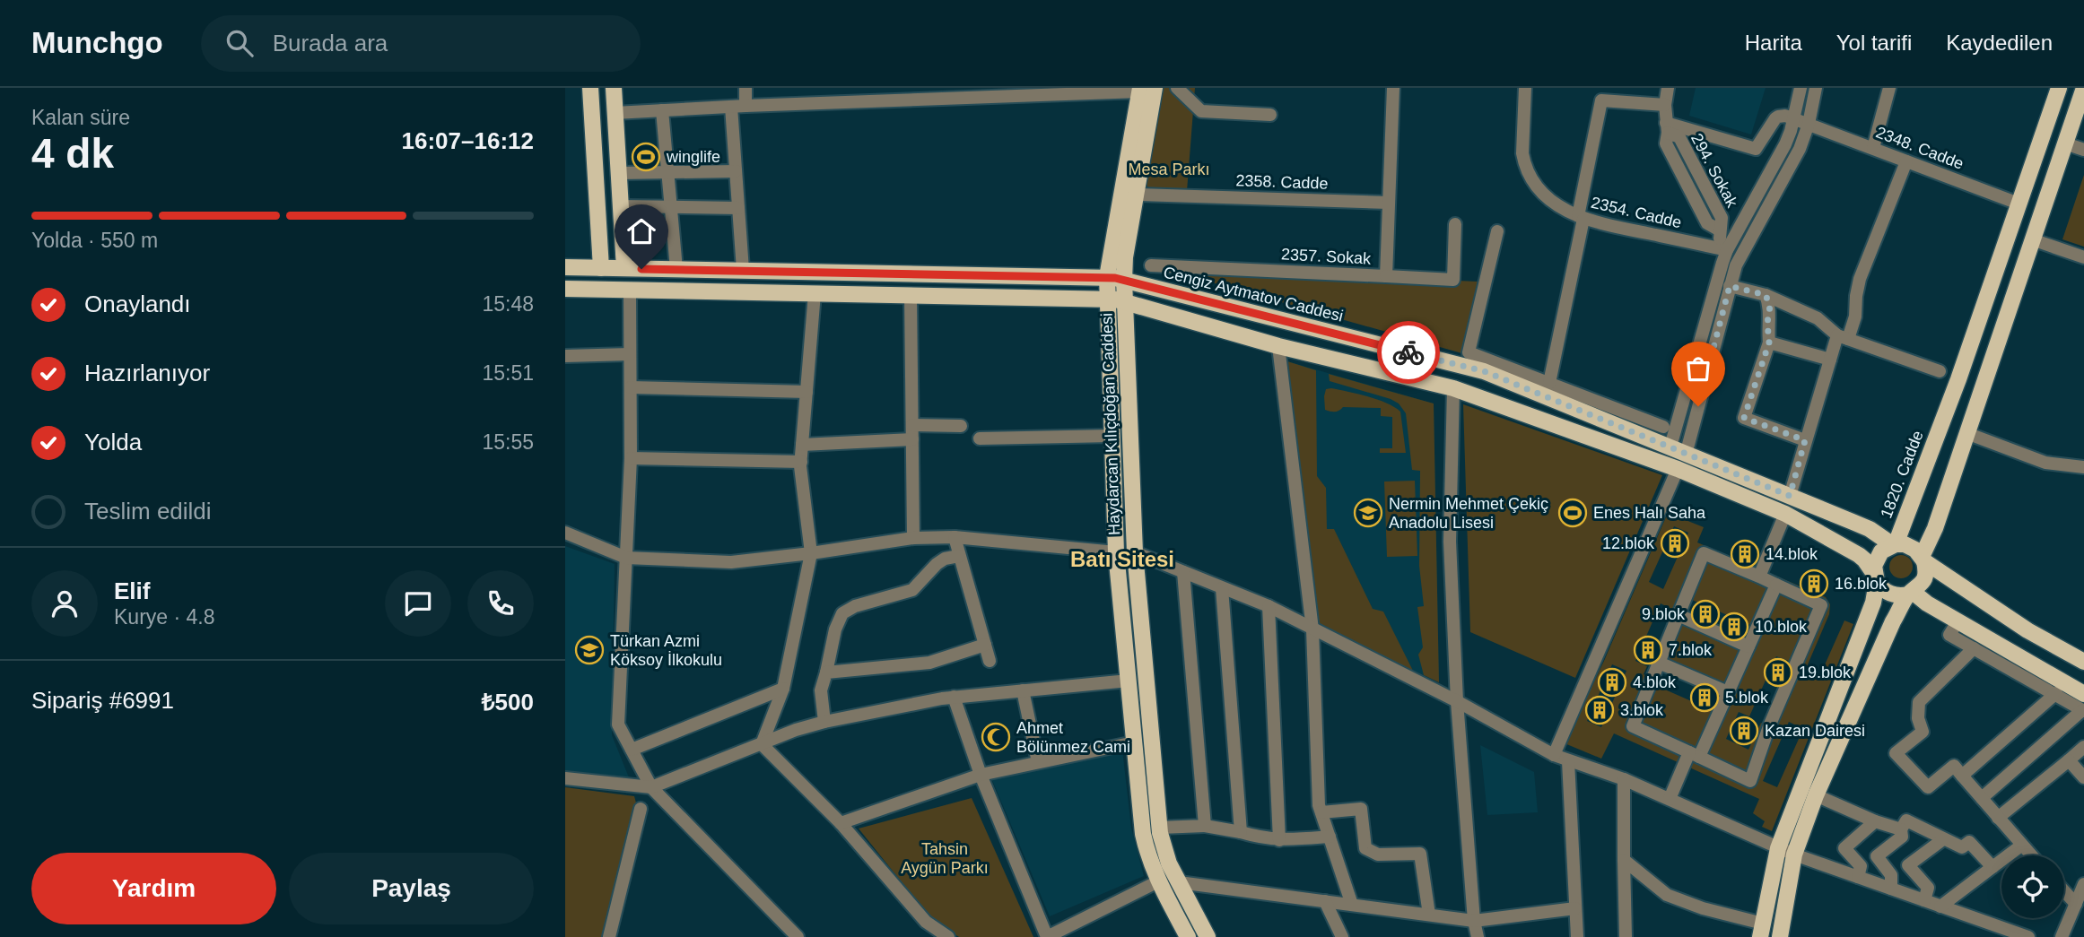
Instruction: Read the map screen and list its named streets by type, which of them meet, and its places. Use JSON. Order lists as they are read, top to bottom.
{
  "streets": {
    "main road": ["Cengiz Aytmatov Caddesi", "Haydarcan Kılıçdoğan Caddesi", "1820. Cadde"],
    "street": [
      "2348. Cadde",
      "294. Sokak",
      "2358. Cadde",
      "2354. Cadde",
      "2357. Sokak"
    ]
  },
  "crossings": [
    ["2348. Cadde", "1820. Cadde"],
    ["294. Sokak", "2354. Cadde"],
    ["2358. Cadde", "2357. Sokak"],
    ["2358. Cadde", "Haydarcan Kılıçdoğan Caddesi"],
    ["Cengiz Aytmatov Caddesi", "Haydarcan Kılıçdoğan Caddesi"],
    ["Cengiz Aytmatov Caddesi", "1820. Cadde"]
  ],
  "districts": ["Batı Sitesi"],
  "parks": ["Mesa Parkı", "Tahsin Aygün Parkı"],
  "places": {
    "sports": ["winglife", "Enes Halı Saha"],
    "school or university": ["Nermin Mehmet Çekiç Anadolu Lisesi", "Türkan Azmi Köksoy İlkokulu"],
    "building": [
      "12.blok",
      "14.blok",
      "16.blok",
      "9.blok",
      "10.blok",
      "7.blok",
      "19.blok",
      "4.blok",
      "5.blok",
      "3.blok",
      "Kazan Dairesi"
    ],
    "mosque": ["Ahmet Bölünmez Cami"]
  },
  "page": {
    "header": "Munchgo",
    "search": "Burada ara",
    "nav": ["Harita", "Yol tarifi", "Kaydedilen"],
    "heading": ["4 dk", "Kalan süre", "16:07–16:12"],
    "panel": [
      "Elif",
      "Kurye · 4.8",
      "Sipariş #6991",
      "₺500"
    ],
    "bar": "Yolda · 550 m",
    "list": [
      ["Onaylandı", "15:48"],
      ["Hazırlanıyor", "15:51"],
      ["Yolda", "15:55"],
      "Teslim edildi"
    ],
    "buttons": ["Yardım", "Paylaş"]
  }
}
